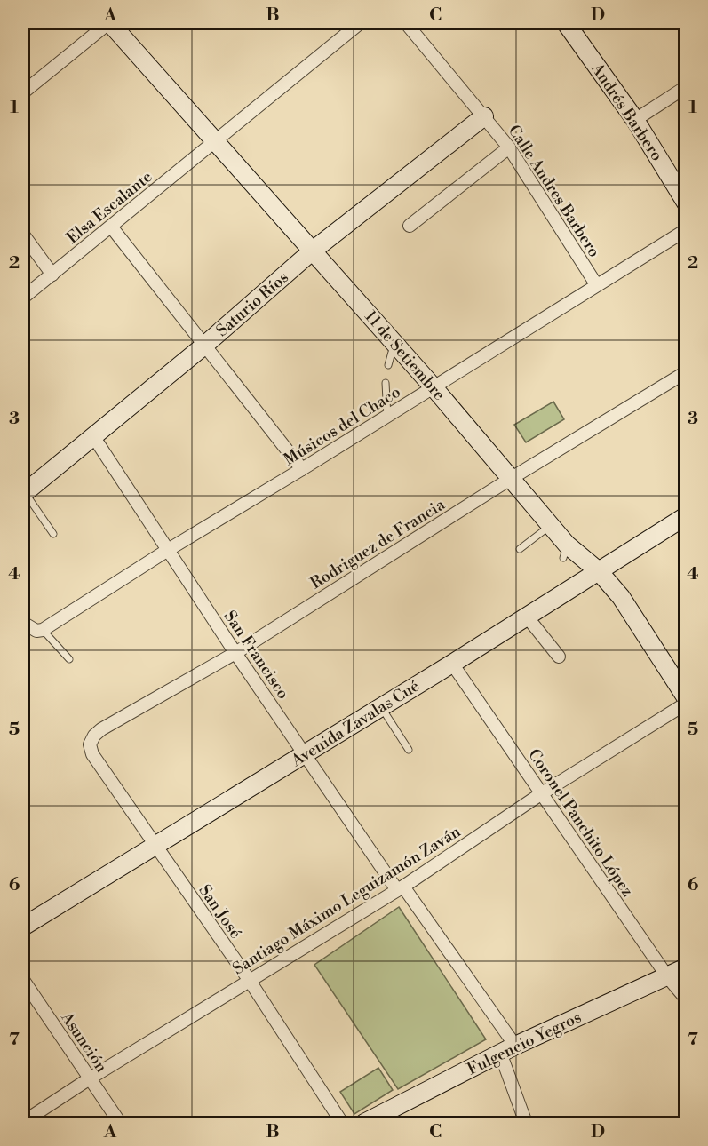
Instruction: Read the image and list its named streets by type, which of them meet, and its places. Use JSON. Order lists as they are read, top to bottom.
{
  "streets": {
    "main road": [
      "Andrés Barbero",
      "Saturio Ríos",
      "11 de Setiembre",
      "Avenida Zavalas Cué",
      "Fulgencio Yegros"
    ],
    "street": [
      "Calle Andres Barbero",
      "Elsa Escalante",
      "Músicos del Chaco",
      "Rodriguez de Francia",
      "San Francisco",
      "Coronel Panchito López",
      "Santiago Máximo Leguizamón Zaván",
      "San José",
      "Asunción"
    ]
  },
  "crossings": [
    ["Calle Andres Barbero", "Saturio Ríos"],
    ["Calle Andres Barbero", "Músicos del Chaco"],
    ["Elsa Escalante", "11 de Setiembre"],
    ["Saturio Ríos", "11 de Setiembre"],
    ["Saturio Ríos", "San Francisco"],
    ["11 de Setiembre", "Músicos del Chaco"],
    ["11 de Setiembre", "Rodriguez de Francia"],
    ["11 de Setiembre", "Avenida Zavalas Cué"],
    ["Músicos del Chaco", "San Francisco"],
    ["Rodriguez de Francia", "San Francisco"],
    ["Rodriguez de Francia", "San José"],
    ["San Francisco", "Avenida Zavalas Cué"],
    ["San Francisco", "Santiago Máximo Leguizamón Zaván"],
    ["San Francisco", "Fulgencio Yegros"],
    ["Avenida Zavalas Cué", "Coronel Panchito López"],
    ["Avenida Zavalas Cué", "San José"],
    ["Coronel Panchito López", "Santiago Máximo Leguizamón Zaván"],
    ["Coronel Panchito López", "Fulgencio Yegros"],
    ["Santiago Máximo Leguizamón Zaván", "San José"],
    ["Santiago Máximo Leguizamón Zaván", "Asunción"]
  ],
  "grid": {
    "columns": [
      "A",
      "B",
      "C",
      "D"
    ],
    "rows": [
      "1",
      "2",
      "3",
      "4",
      "5",
      "6",
      "7"
    ]
  }
}
